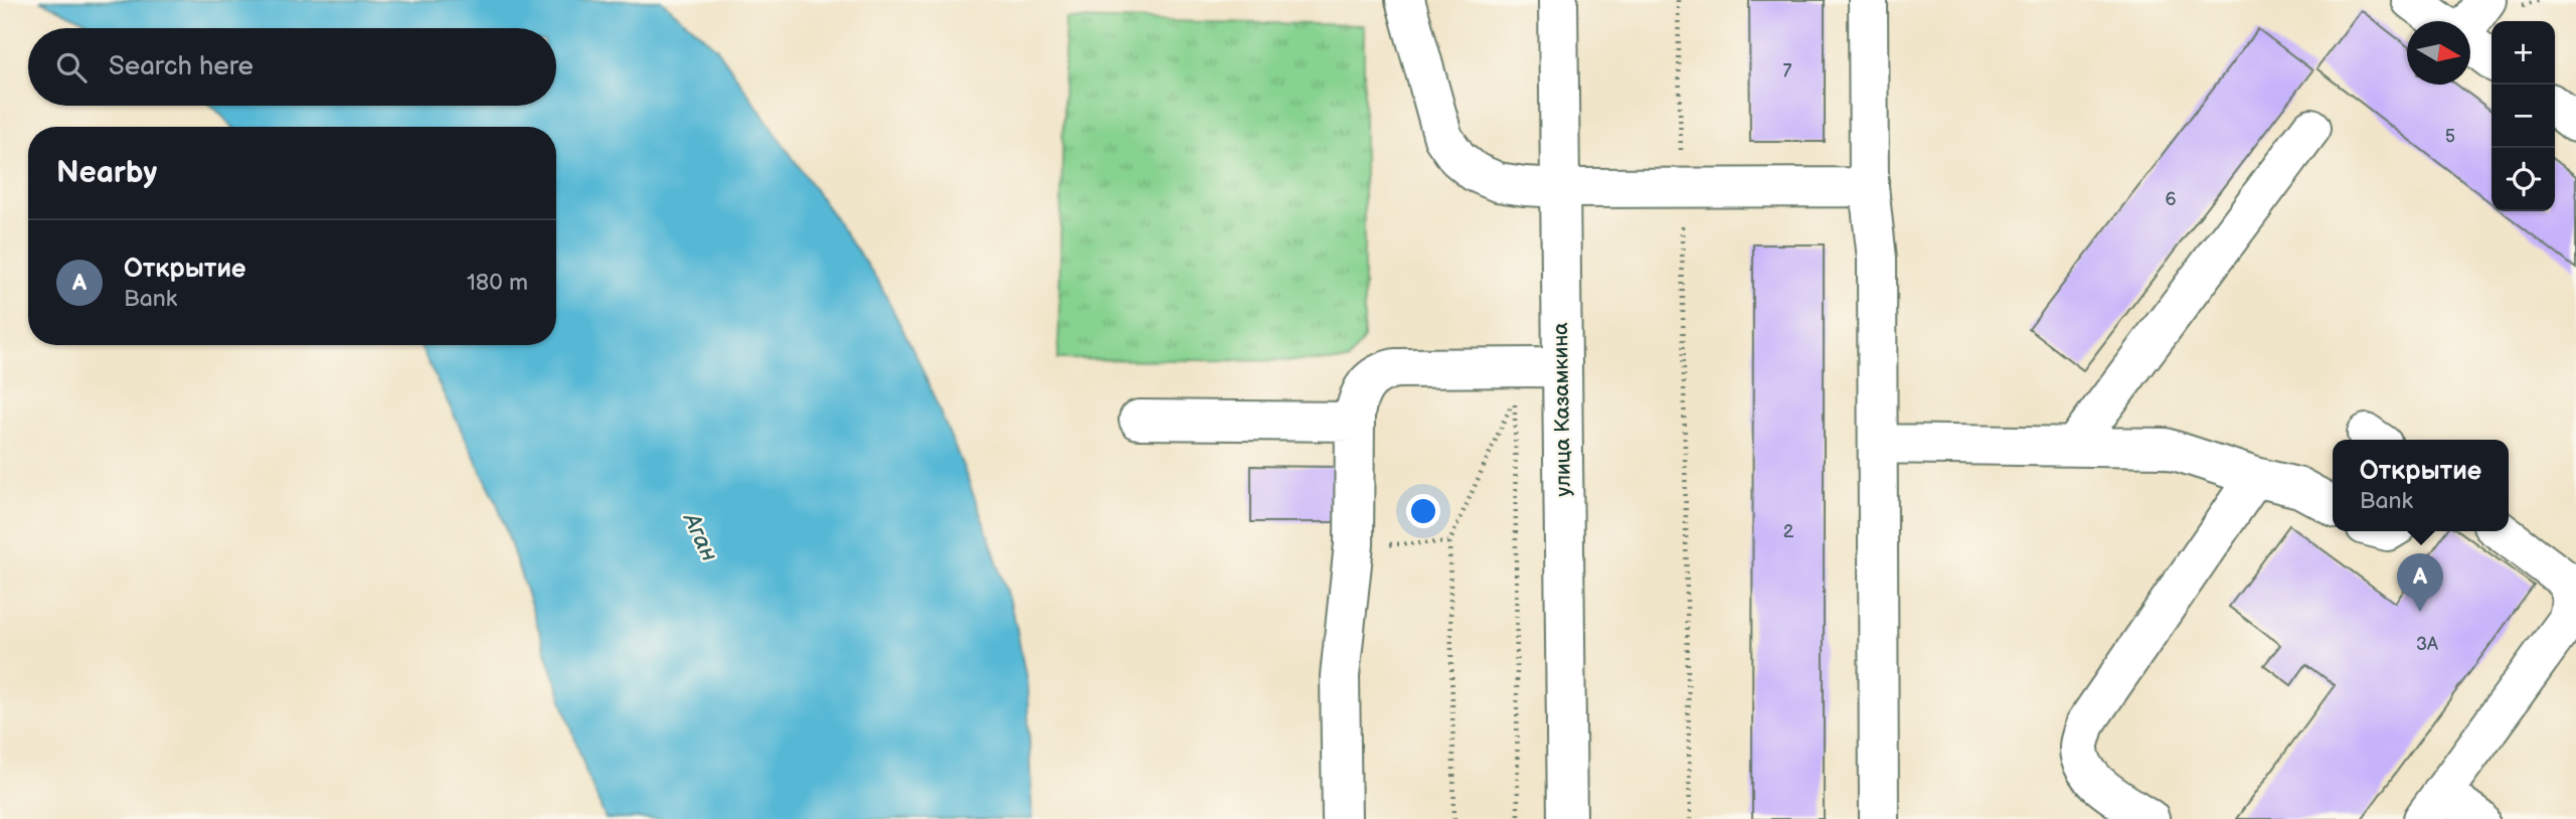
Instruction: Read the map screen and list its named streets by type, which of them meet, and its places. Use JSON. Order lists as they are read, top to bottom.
{
  "streets": {
    "main road": ["улица Казамкина"]
  },
  "water": ["Аган"],
  "house_numbers": [
    "7",
    "5",
    "6",
    "2",
    "3А"
  ],
  "north": "right",
  "page": {
    "map_buttons": ["+", "−"],
    "search": "Search here",
    "heading": "Nearby",
    "list": [
      {
        "mark": "A",
        "name": "Открытие",
        "note": "Bank",
        "value": "180 m"
      }
    ],
    "popup": ["Открытие", "Bank"],
    "pins": "A"
  }
}
